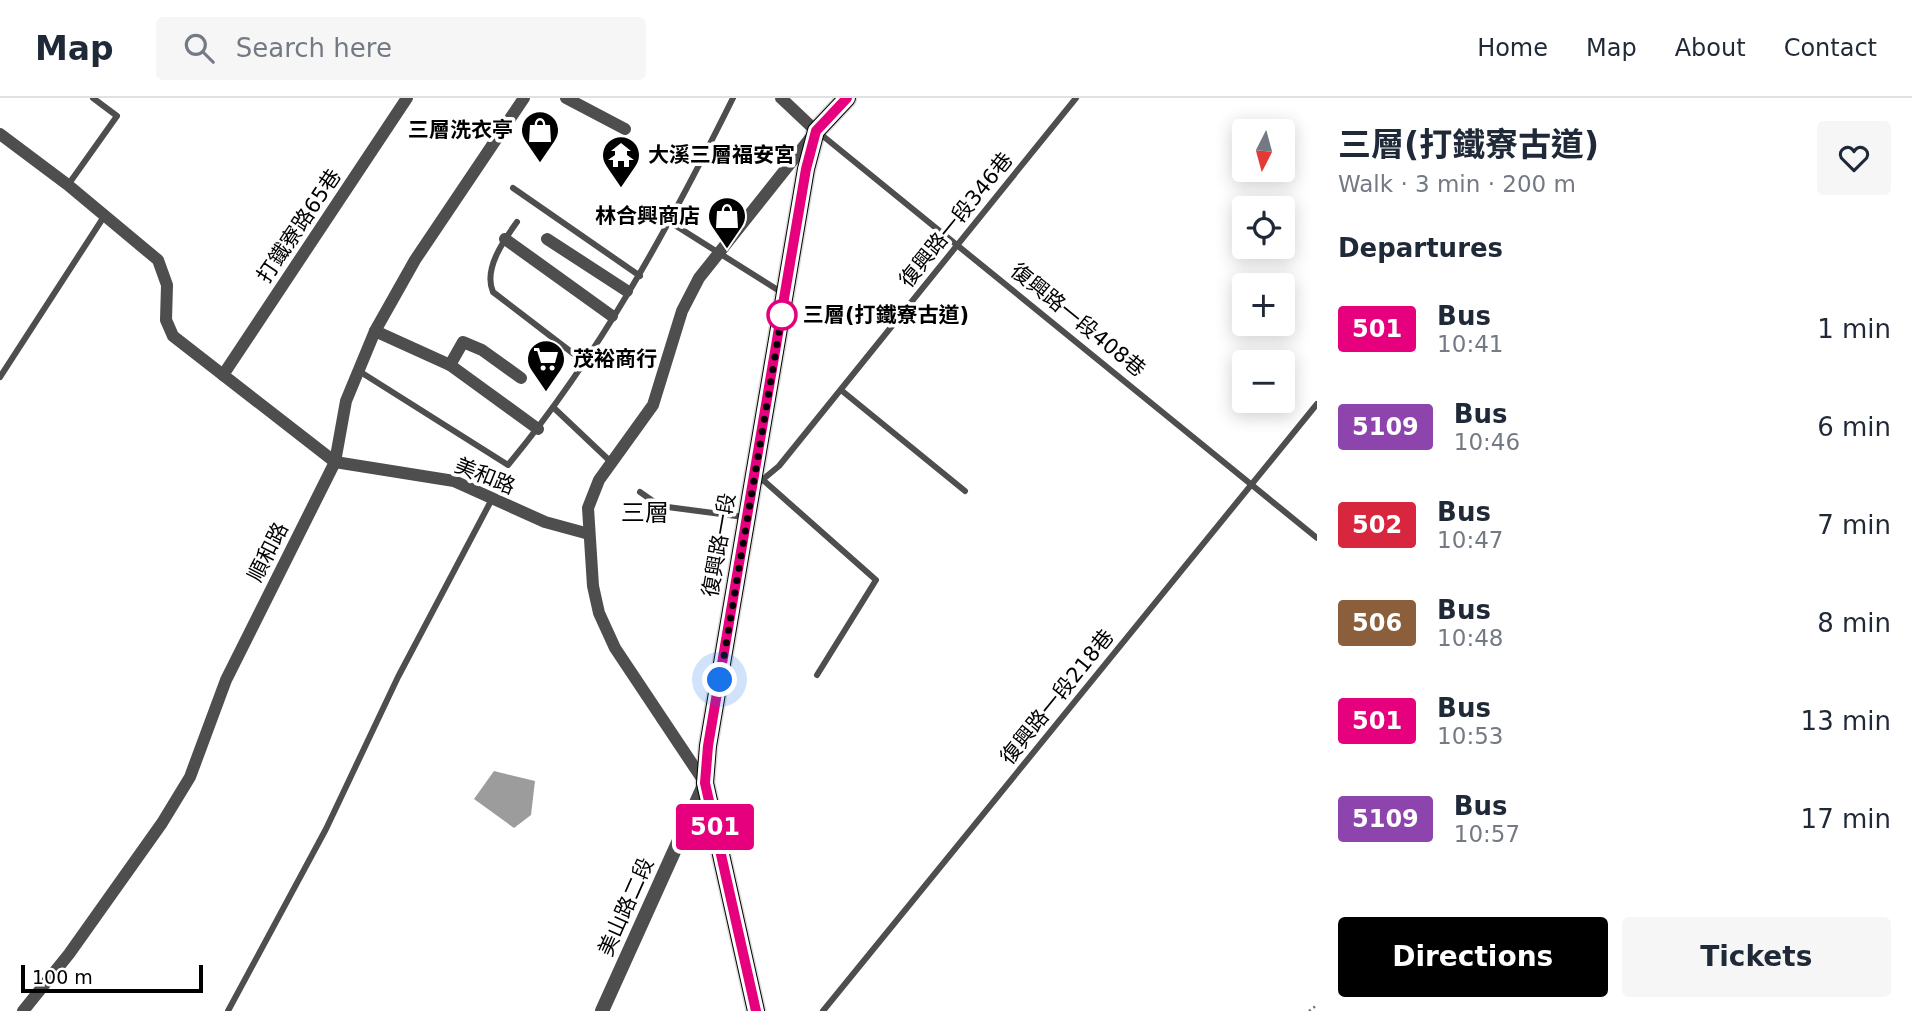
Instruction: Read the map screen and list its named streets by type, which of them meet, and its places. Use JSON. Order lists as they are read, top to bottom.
{
  "streets": {
    "main road": ["復興路一段"],
    "street": [
      "打鐵寮路65巷",
      "美和路",
      "順和路",
      "美山路二段"
    ],
    "lane": ["復興路一段346巷", "復興路一段408巷", "復興路一段218巷"]
  },
  "crossings": [
    ["復興路一段346巷", "復興路一段408巷"],
    ["復興路一段346巷", "復興路一段"],
    ["打鐵寮路65巷", "美和路"],
    ["復興路一段408巷", "復興路一段"],
    ["復興路一段408巷", "復興路一段218巷"],
    ["美和路", "順和路"],
    ["復興路一段", "美山路二段"]
  ],
  "districts": ["三層"],
  "places": {
    "shop": ["三層洗衣亭", "林合興商店"],
    "temple": ["大溪三層福安宮"],
    "other": ["三層(打鐵寮古道)"],
    "supermarket": ["茂裕商行"]
  },
  "lines": ["bus line 501"],
  "scale_bar": "100 m",
  "north": "bottom",
  "page": {
    "header": "Map",
    "search": "Search here",
    "nav": [
      "Home",
      "Map",
      "About",
      "Contact"
    ],
    "on_map": "501",
    "heading": [
      ["三層(打鐵寮古道)", "Walk · 3 min · 200 m"],
      "Departures"
    ],
    "map_buttons": ["+", "−"],
    "list": [
      {
        "mark": "501",
        "name": "Bus",
        "note": "10:41",
        "value": "1 min"
      },
      {
        "mark": "5109",
        "name": "Bus",
        "note": "10:46",
        "value": "6 min"
      },
      {
        "mark": "502",
        "name": "Bus",
        "note": "10:47",
        "value": "7 min"
      },
      {
        "mark": "506",
        "name": "Bus",
        "note": "10:48",
        "value": "8 min"
      },
      {
        "mark": "501",
        "name": "Bus",
        "note": "10:53",
        "value": "13 min"
      },
      {
        "mark": "5109",
        "name": "Bus",
        "note": "10:57",
        "value": "17 min"
      }
    ],
    "buttons": ["Directions", "Tickets"],
    "scale": "100 m"
  }
}
